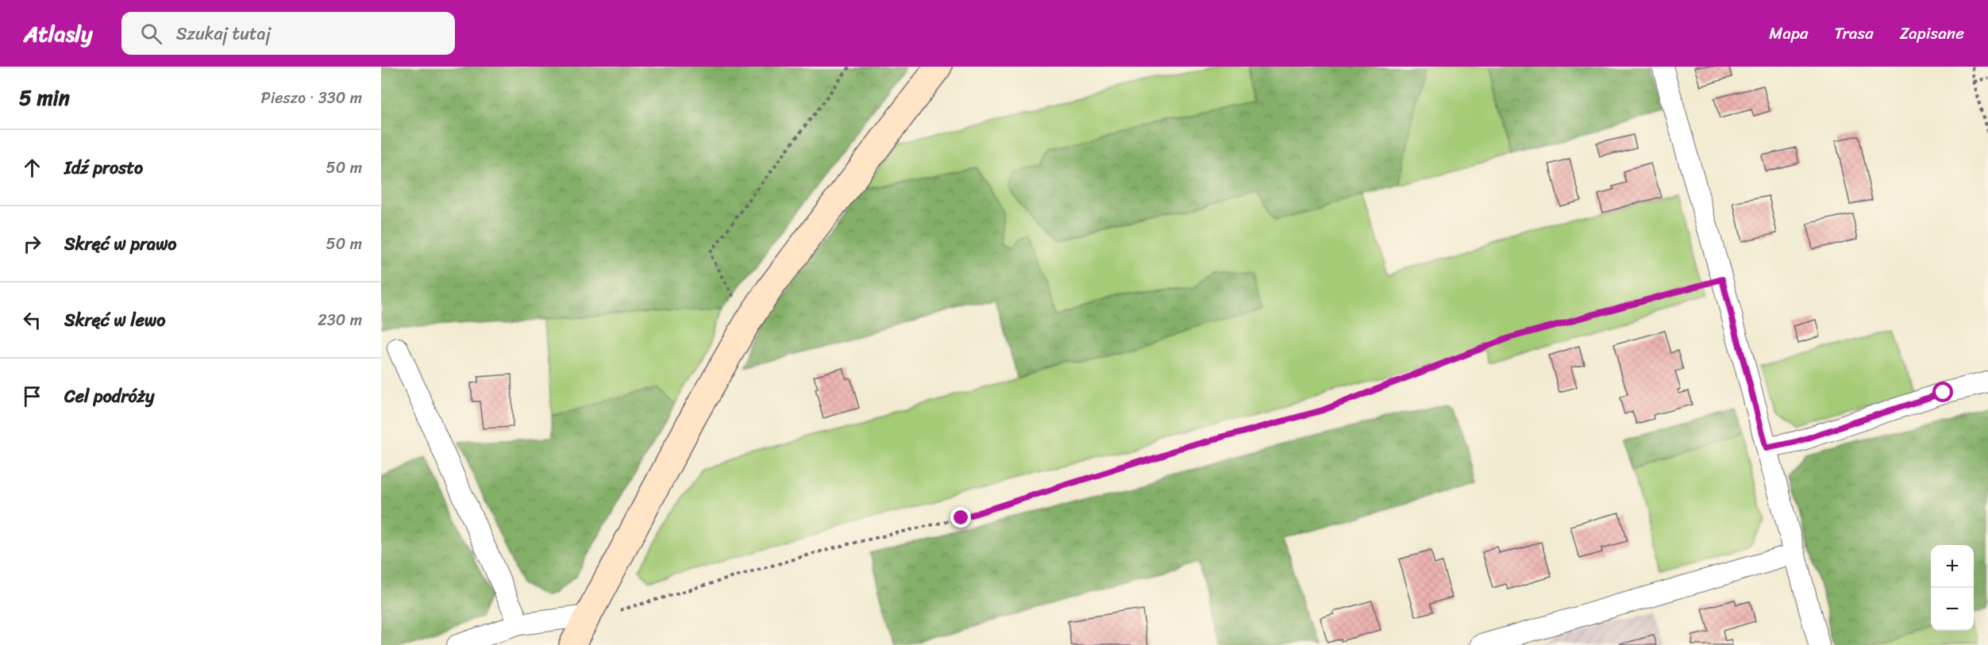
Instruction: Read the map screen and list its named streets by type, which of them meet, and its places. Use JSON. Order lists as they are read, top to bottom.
{
  "page": {
    "header": "Atlasly",
    "search": "Szukaj tutaj",
    "nav": ["Mapa", "Trasa", "Zapisane"],
    "heading": ["5 min", "Pieszo · 330 m"],
    "list": [
      ["Idź prosto", "50 m"],
      ["Skręć w prawo", "50 m"],
      ["Skręć w lewo", "230 m"],
      "Cel podróży"
    ],
    "map_buttons": ["+", "−"]
  }
}
